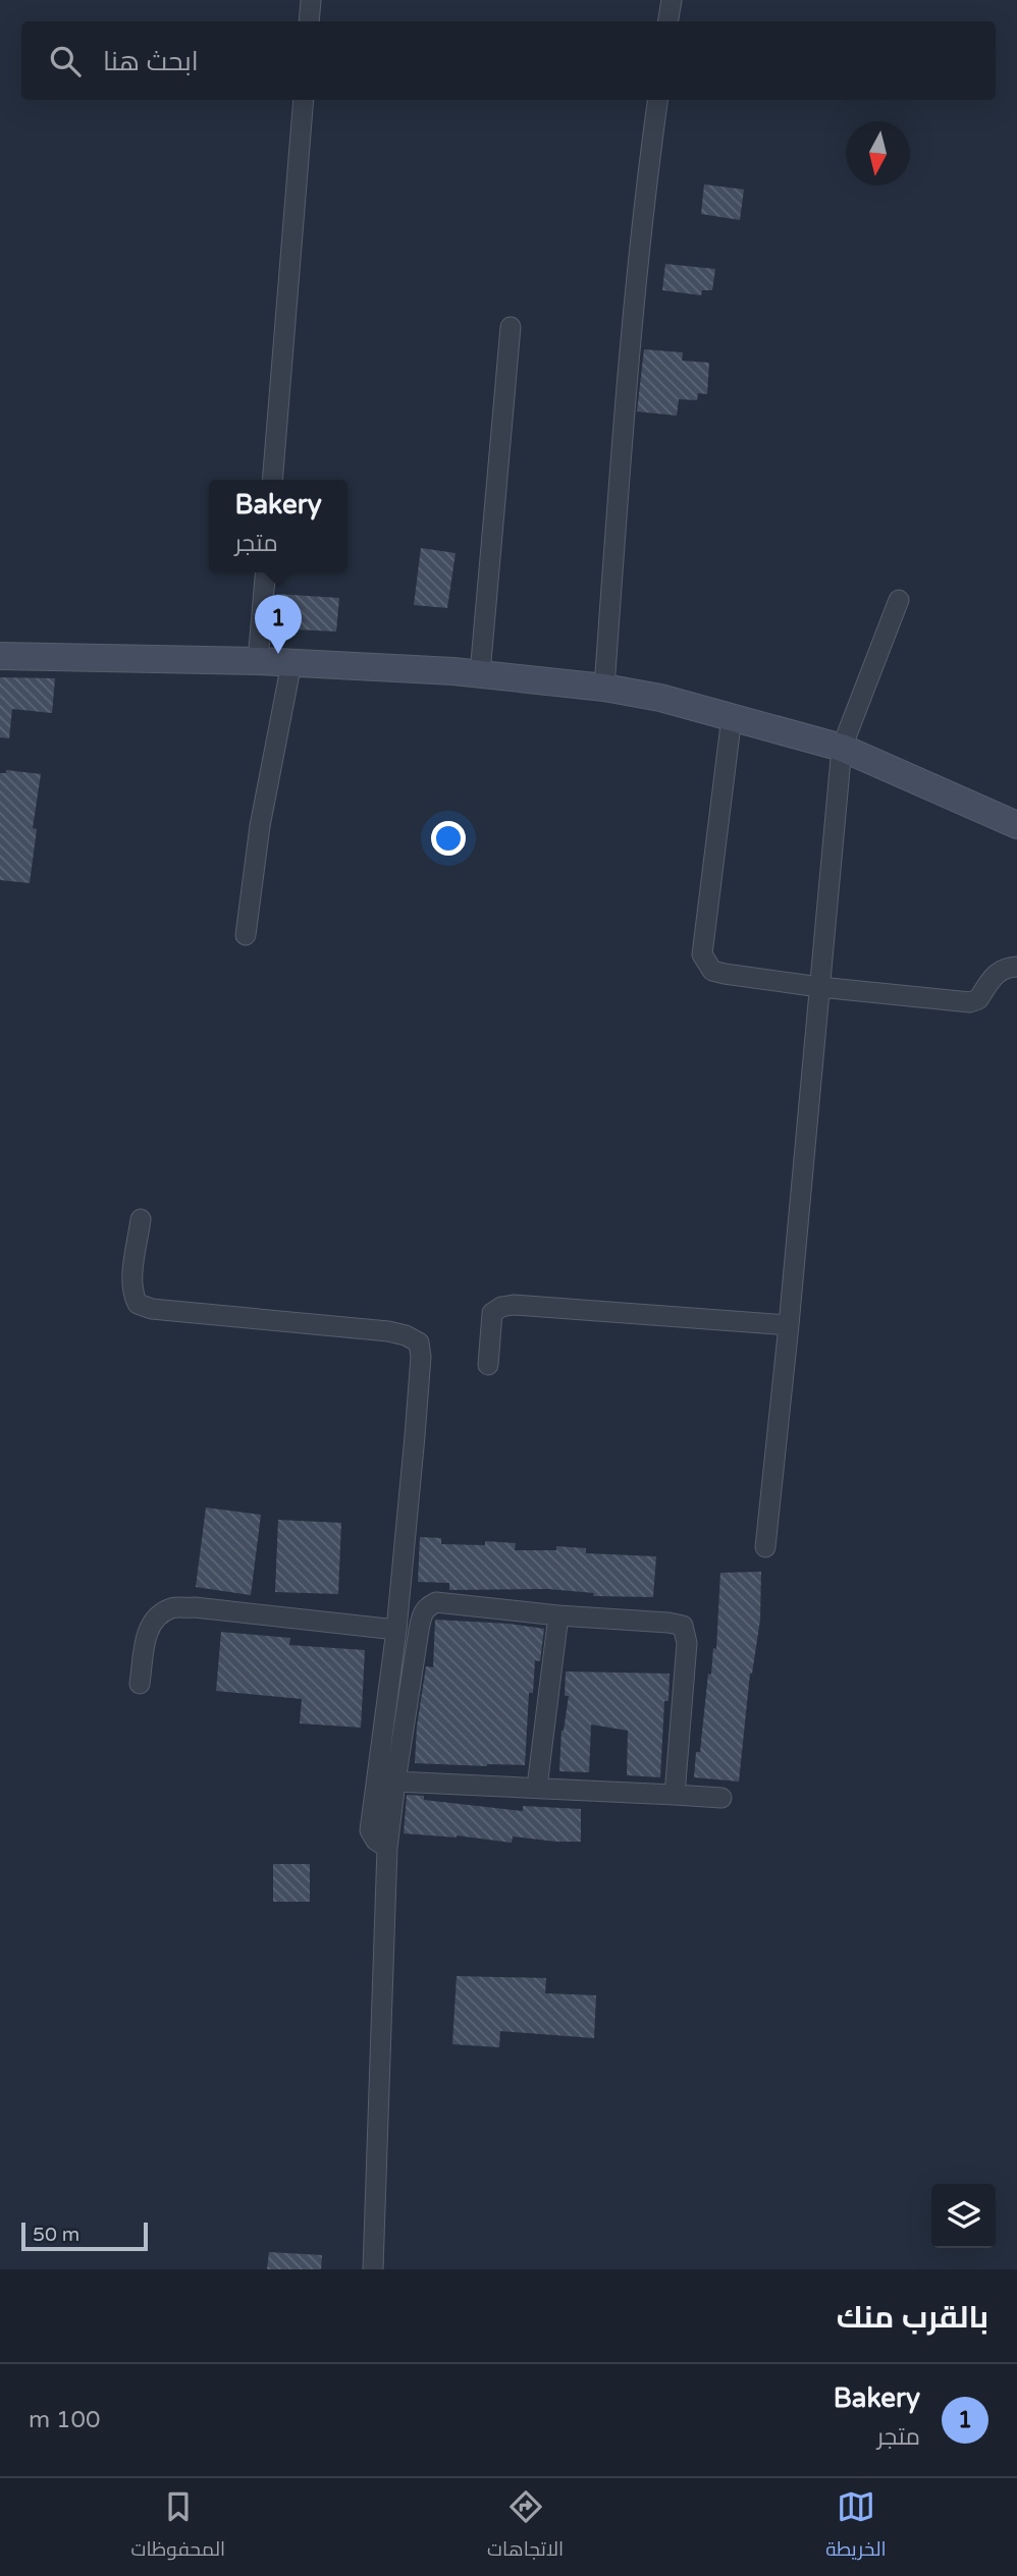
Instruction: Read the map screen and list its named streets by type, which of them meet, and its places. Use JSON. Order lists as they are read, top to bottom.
{
  "scale_bar": "50 m",
  "north": "bottom",
  "page": {
    "search": "ابحث هنا",
    "popup": ["Bakery", "متجر"],
    "pins": "1",
    "scale": "50 m",
    "heading": "بالقرب منك",
    "list": [
      {
        "mark": "1",
        "name": "Bakery",
        "note": "متجر",
        "value": "100 m"
      }
    ],
    "nav": ["الخريطة", "الاتجاهات", "المحفوظات"]
  }
}
